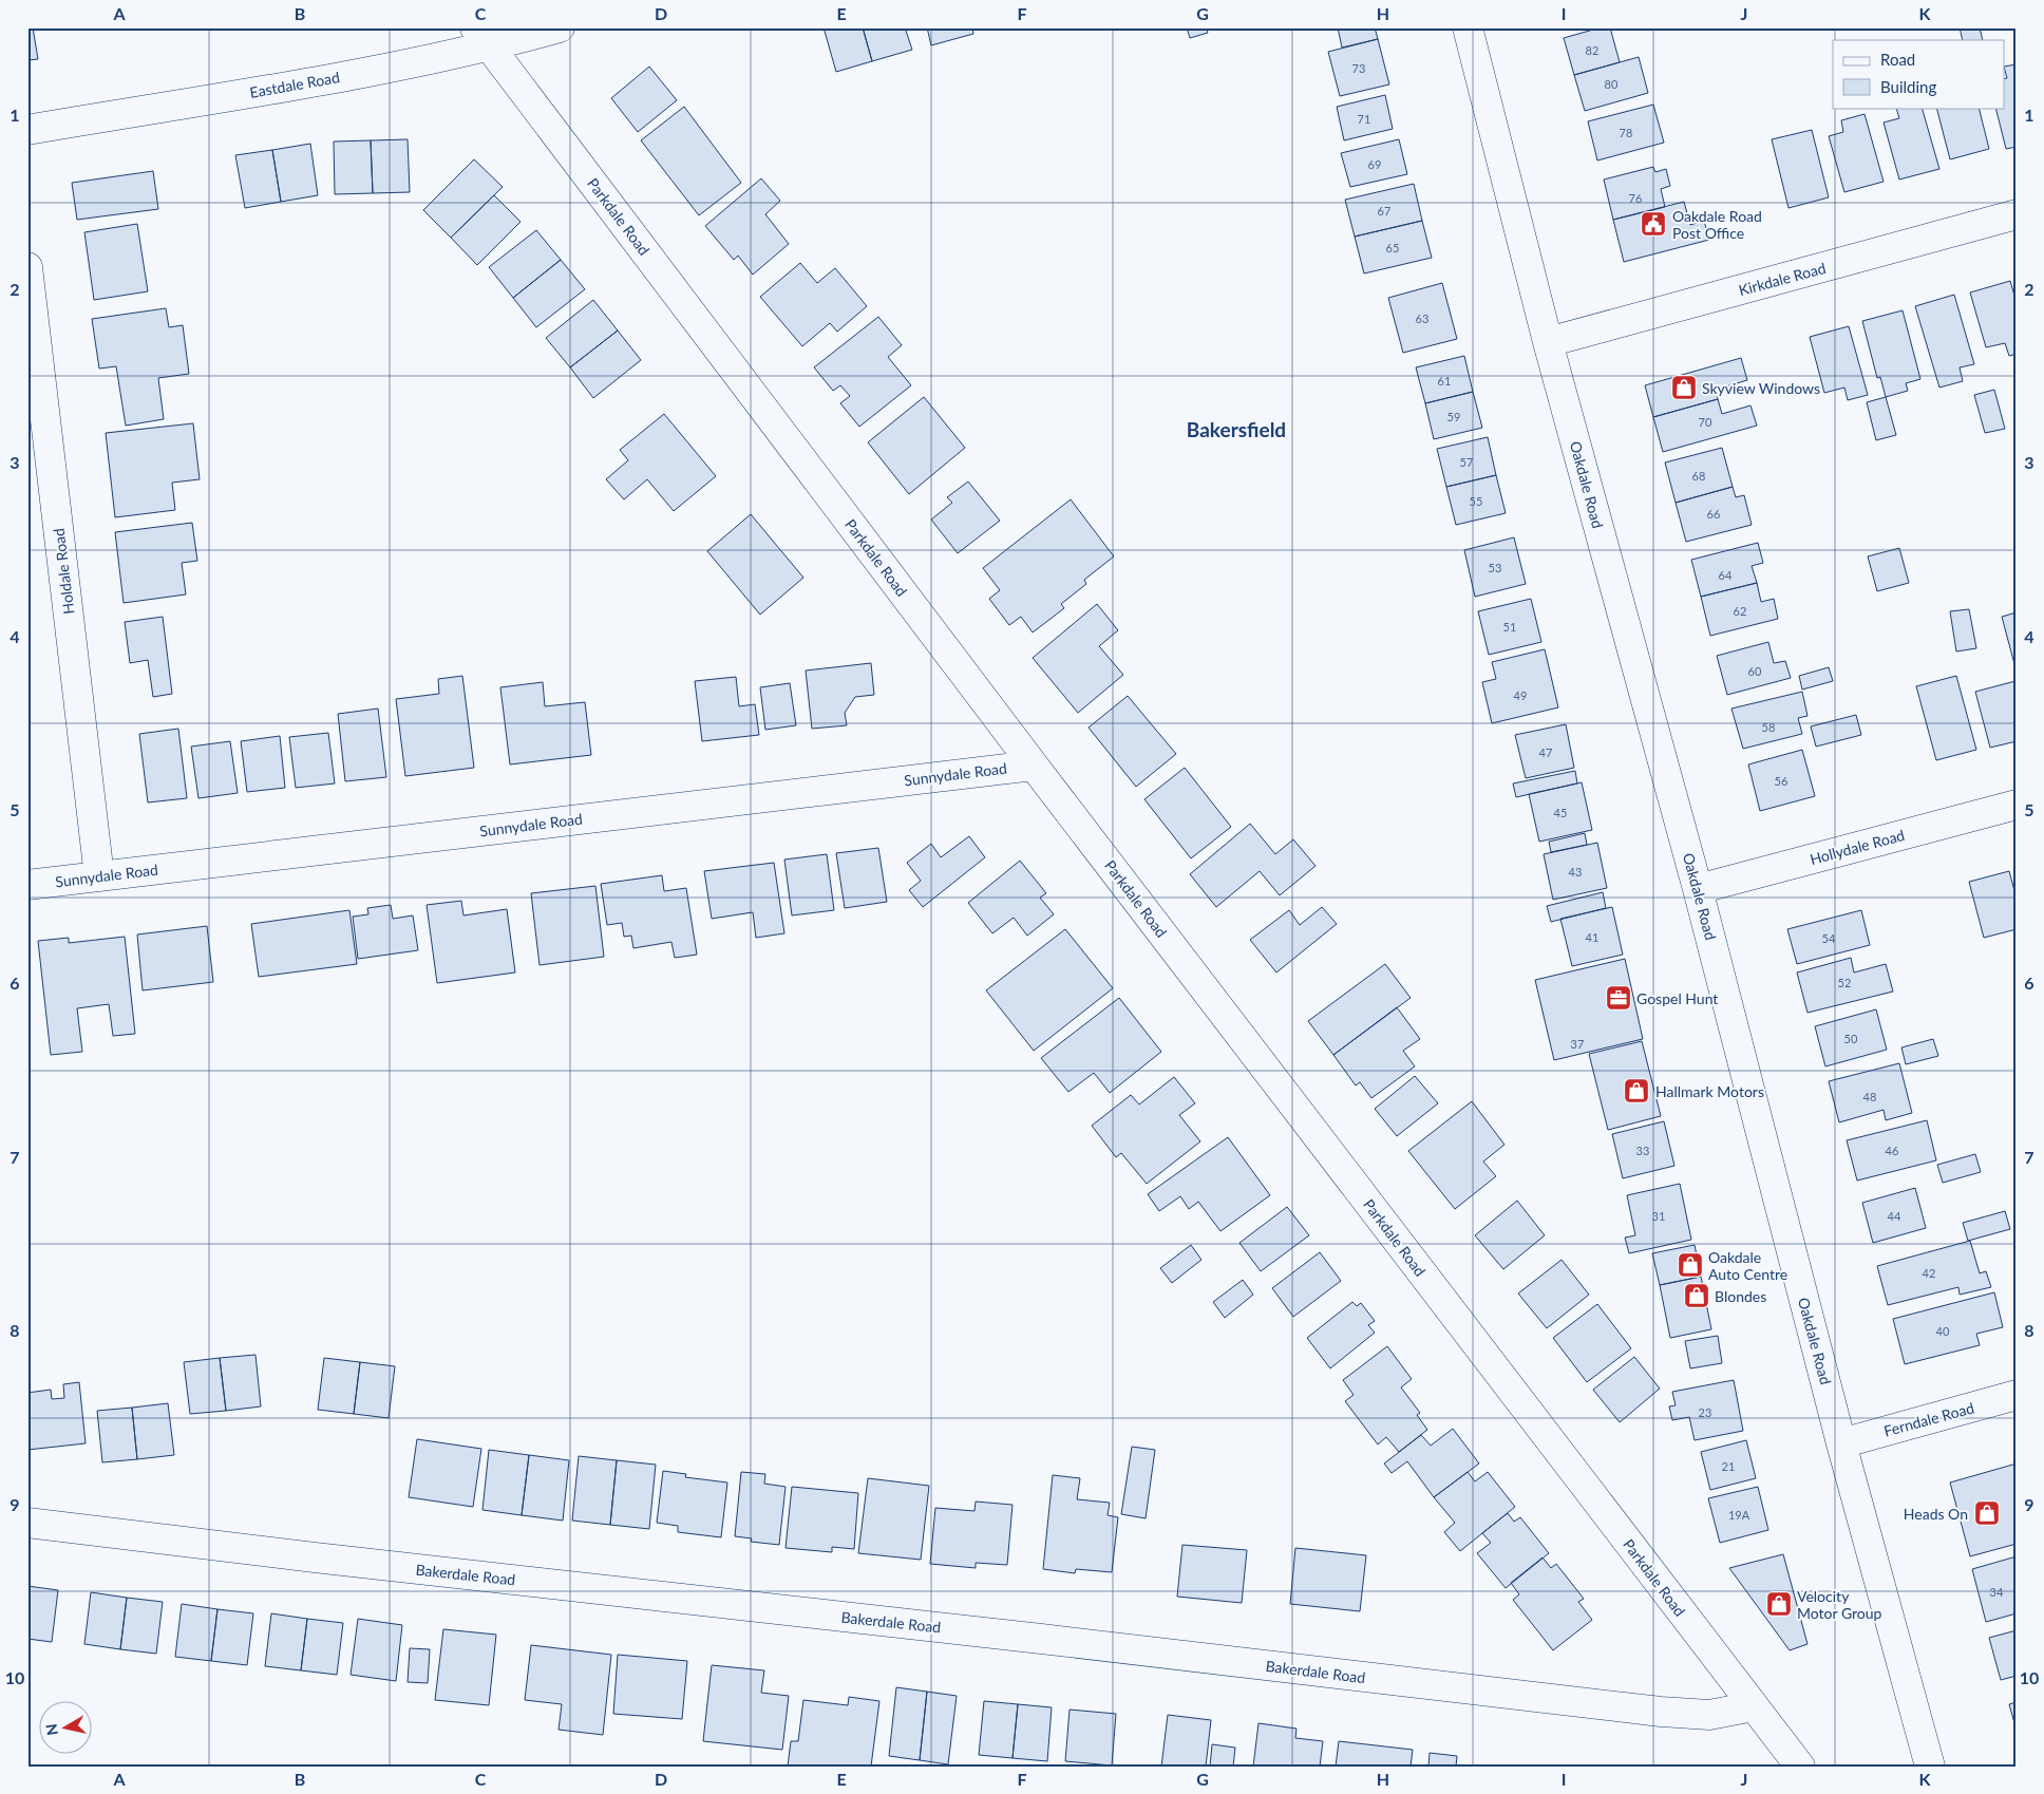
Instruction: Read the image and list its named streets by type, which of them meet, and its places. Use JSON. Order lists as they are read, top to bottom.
{
  "streets": {
    "street": [
      "Eastdale Road",
      "Parkdale Road",
      "Kirkdale Road",
      "Oakdale Road",
      "Holdale Road",
      "Sunnydale Road",
      "Hollydale Road",
      "Ferndale Road",
      "Bakerdale Road"
    ]
  },
  "crossings": [
    ["Eastdale Road", "Parkdale Road"],
    ["Parkdale Road", "Sunnydale Road"],
    ["Parkdale Road", "Bakerdale Road"],
    ["Kirkdale Road", "Oakdale Road"],
    ["Oakdale Road", "Hollydale Road"],
    ["Oakdale Road", "Ferndale Road"],
    ["Holdale Road", "Sunnydale Road"]
  ],
  "districts": ["Bakersfield"],
  "places": {
    "public building": ["Oakdale Road Post Office"],
    "shop": [
      "Skyview Windows",
      "Hallmark Motors",
      "Oakdale Auto Centre",
      "Blondes",
      "Heads On",
      "Velocity Motor Group"
    ],
    "office": ["Gospel Hunt"]
  },
  "house_numbers": [
    "82",
    "73",
    "80",
    "71",
    "78",
    "69",
    "76",
    "67",
    "65",
    "63",
    "61",
    "59",
    "70",
    "57",
    "68",
    "55",
    "66",
    "53",
    "64",
    "62",
    "51",
    "60",
    "49",
    "58",
    "47",
    "56",
    "45",
    "43",
    "41",
    "54",
    "52",
    "50",
    "37",
    "48",
    "33",
    "46",
    "31",
    "44",
    "42",
    "40",
    "23",
    "21",
    "19A",
    "34"
  ],
  "legend": ["Road", "Building"],
  "north": "left",
  "grid": {
    "columns": [
      "A",
      "B",
      "C",
      "D",
      "E",
      "F",
      "G",
      "H",
      "I",
      "J",
      "K"
    ],
    "rows": [
      "1",
      "2",
      "3",
      "4",
      "5",
      "6",
      "7",
      "8",
      "9",
      "10"
    ]
  }
}
